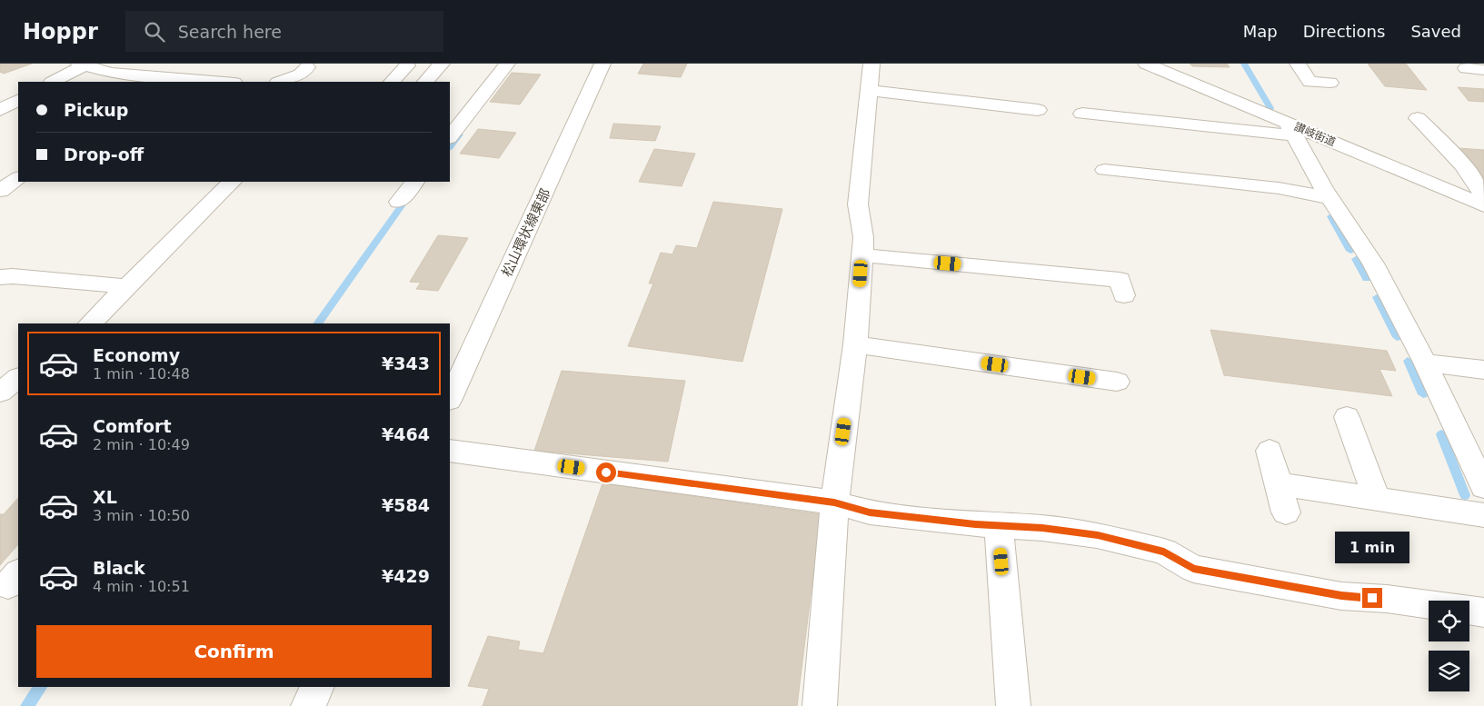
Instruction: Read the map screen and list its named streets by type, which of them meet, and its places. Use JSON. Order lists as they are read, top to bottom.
{
  "streets": {
    "street": ["讃岐街道", "松山環状線東部"]
  },
  "page": {
    "header": "Hoppr",
    "search": "Search here",
    "nav": ["Map", "Directions", "Saved"],
    "banner": ["Pickup", "Drop-off"],
    "list": [
      {
        "name": "Economy",
        "note": "1 min · 10:48",
        "value": "¥343"
      },
      {
        "name": "Comfort",
        "note": "2 min · 10:49",
        "value": "¥464"
      },
      {
        "name": "XL",
        "note": "3 min · 10:50",
        "value": "¥584"
      },
      {
        "name": "Black",
        "note": "4 min · 10:51",
        "value": "¥429"
      }
    ],
    "bubble": "1 min",
    "buttons": "Confirm"
  }
}
